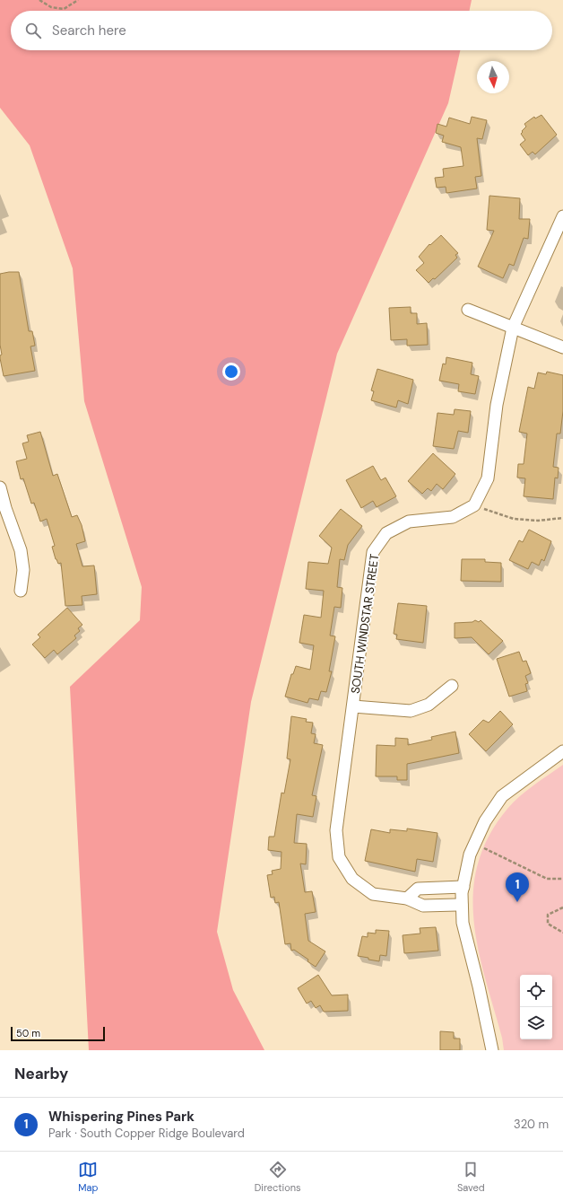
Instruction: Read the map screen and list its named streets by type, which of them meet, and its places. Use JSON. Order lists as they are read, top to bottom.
{
  "streets": {
    "street": ["SOUTH WINDSTAR STREET"]
  },
  "scale_bar": "50 m",
  "north": "bottom",
  "page": {
    "search": "Search here",
    "pins": "1",
    "scale": "50 m",
    "heading": "Nearby",
    "list": [
      {
        "mark": "1",
        "name": "Whispering Pines Park",
        "note": "Park · South Copper Ridge Boulevard",
        "value": "320 m"
      }
    ],
    "nav": ["Map", "Directions", "Saved"]
  }
}
